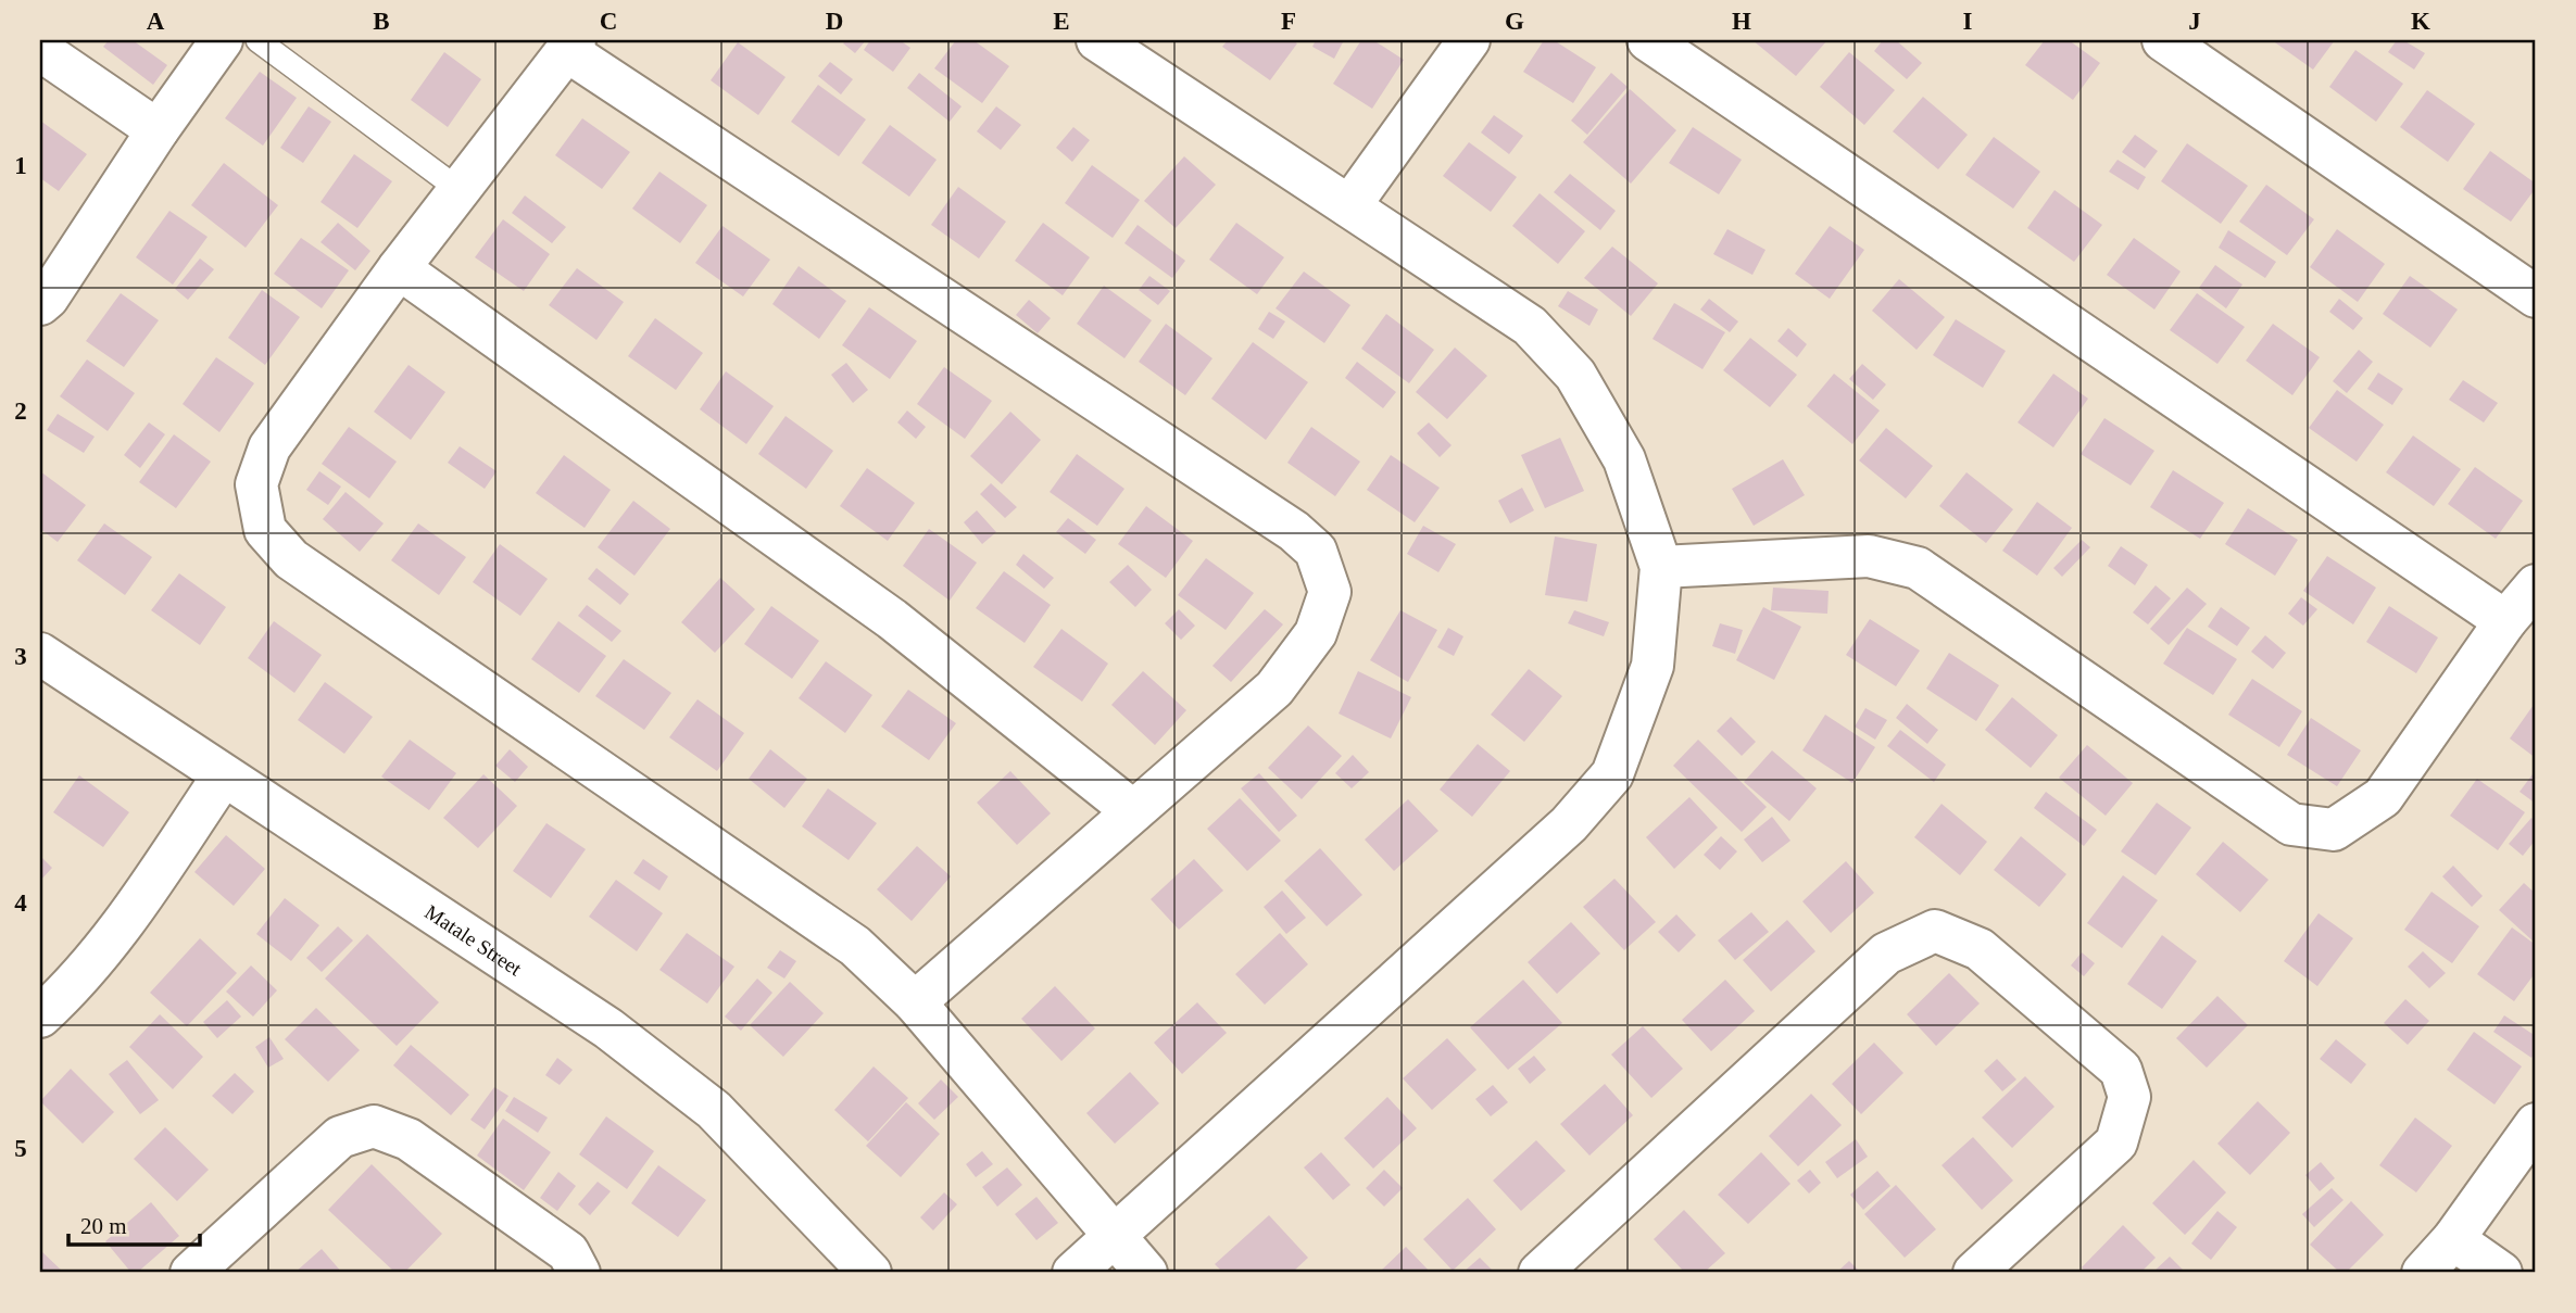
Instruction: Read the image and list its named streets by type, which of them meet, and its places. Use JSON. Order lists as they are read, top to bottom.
{
  "streets": {
    "street": ["Matale Street"]
  },
  "scale_bar": "20 m",
  "grid": {
    "columns": [
      "A",
      "B",
      "C",
      "D",
      "E",
      "F",
      "G",
      "H",
      "I",
      "J",
      "K"
    ],
    "rows": [
      "1",
      "2",
      "3",
      "4",
      "5"
    ]
  }
}
